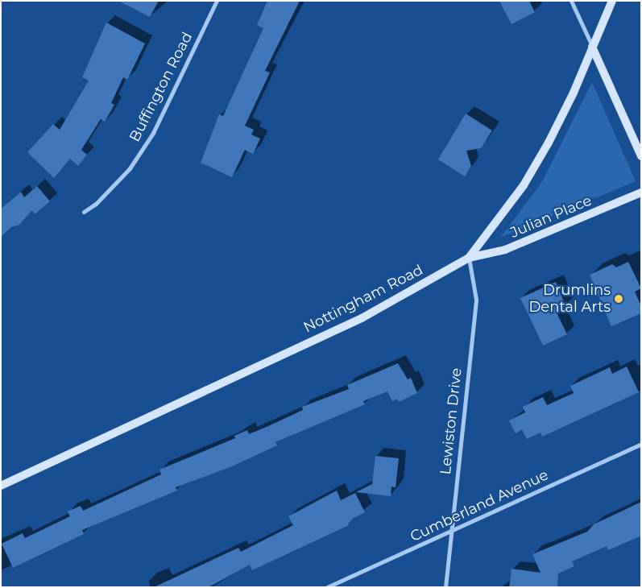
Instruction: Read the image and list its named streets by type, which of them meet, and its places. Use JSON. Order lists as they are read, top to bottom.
{
  "streets": {
    "street": [
      "Buffington Road",
      "Julian Place",
      "Nottingham Road",
      "Lewiston Drive",
      "Cumberland Avenue"
    ]
  },
  "crossings": [
    ["Julian Place", "Nottingham Road"],
    ["Julian Place", "Lewiston Drive"],
    ["Nottingham Road", "Lewiston Drive"],
    ["Lewiston Drive", "Cumberland Avenue"]
  ],
  "places": ["Drumlins Dental Arts"]
}
